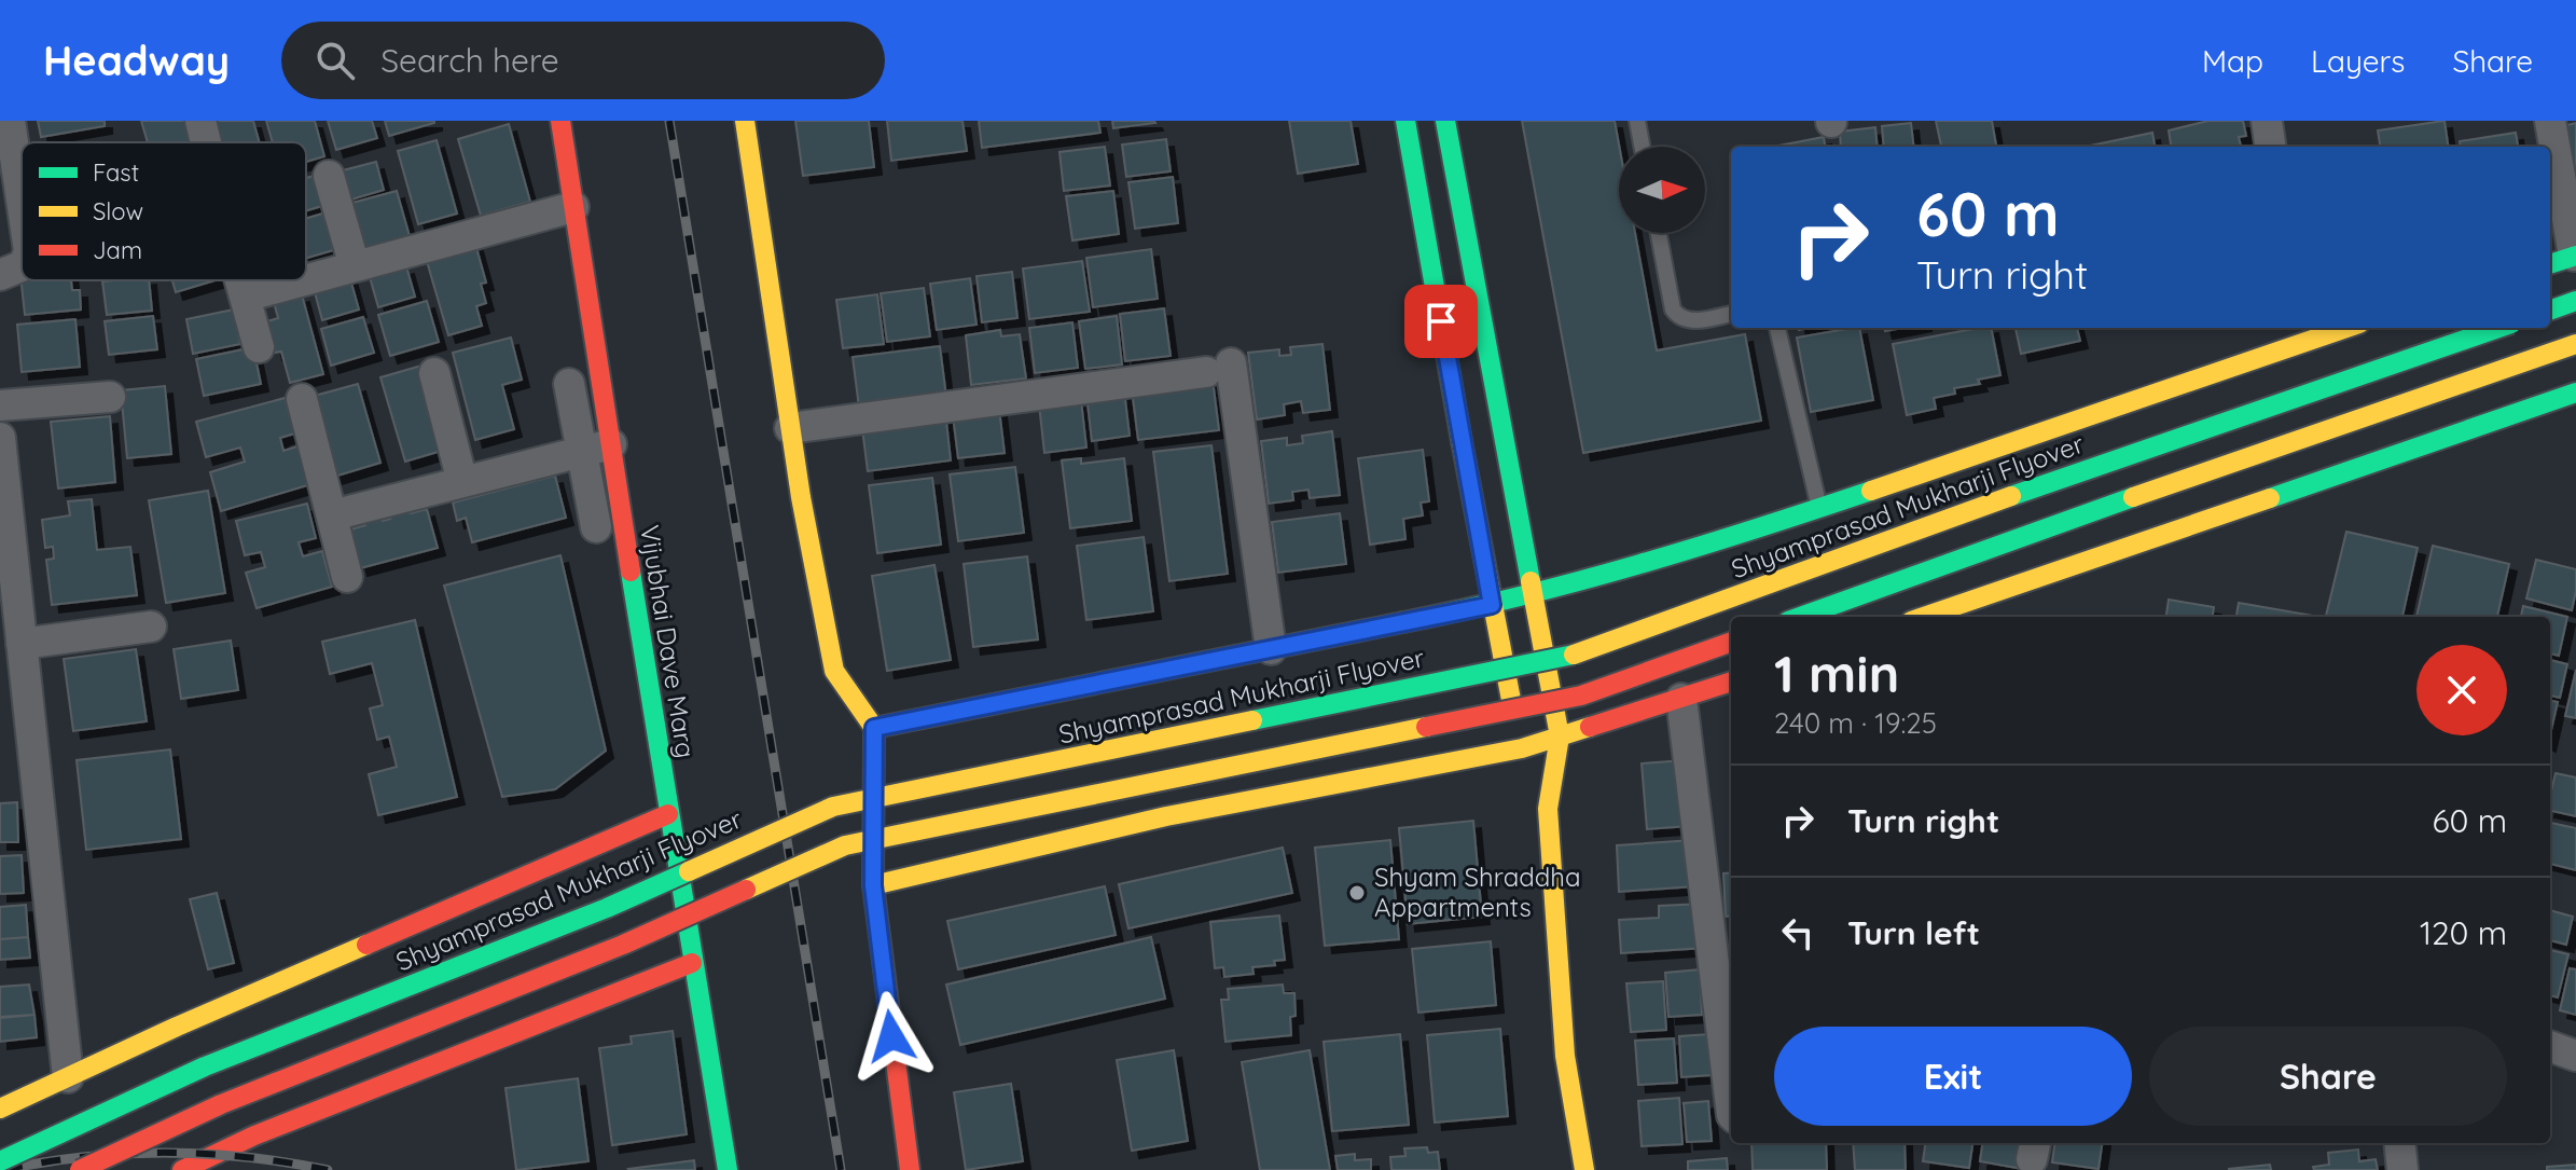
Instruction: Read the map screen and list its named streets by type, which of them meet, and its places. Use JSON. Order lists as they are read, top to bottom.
{
  "streets": {
    "street": ["Shyamprasad Mukharji Flyover", "Vijubhai Dave Marg"]
  },
  "places": ["Shyam Shraddha Appartments"],
  "legend": ["Fast", "Slow", "Jam"],
  "north": "right",
  "page": {
    "header": "Headway",
    "search": "Search here",
    "nav": ["Map", "Layers", "Share"],
    "turn": ["60 m", "Turn right"],
    "heading": ["1 min", "240 m · 19:25"],
    "list": [
      {
        "name": "Turn right",
        "value": "60 m"
      },
      {
        "name": "Turn left",
        "value": "120 m"
      }
    ],
    "buttons": ["Exit", "Share"]
  }
}
